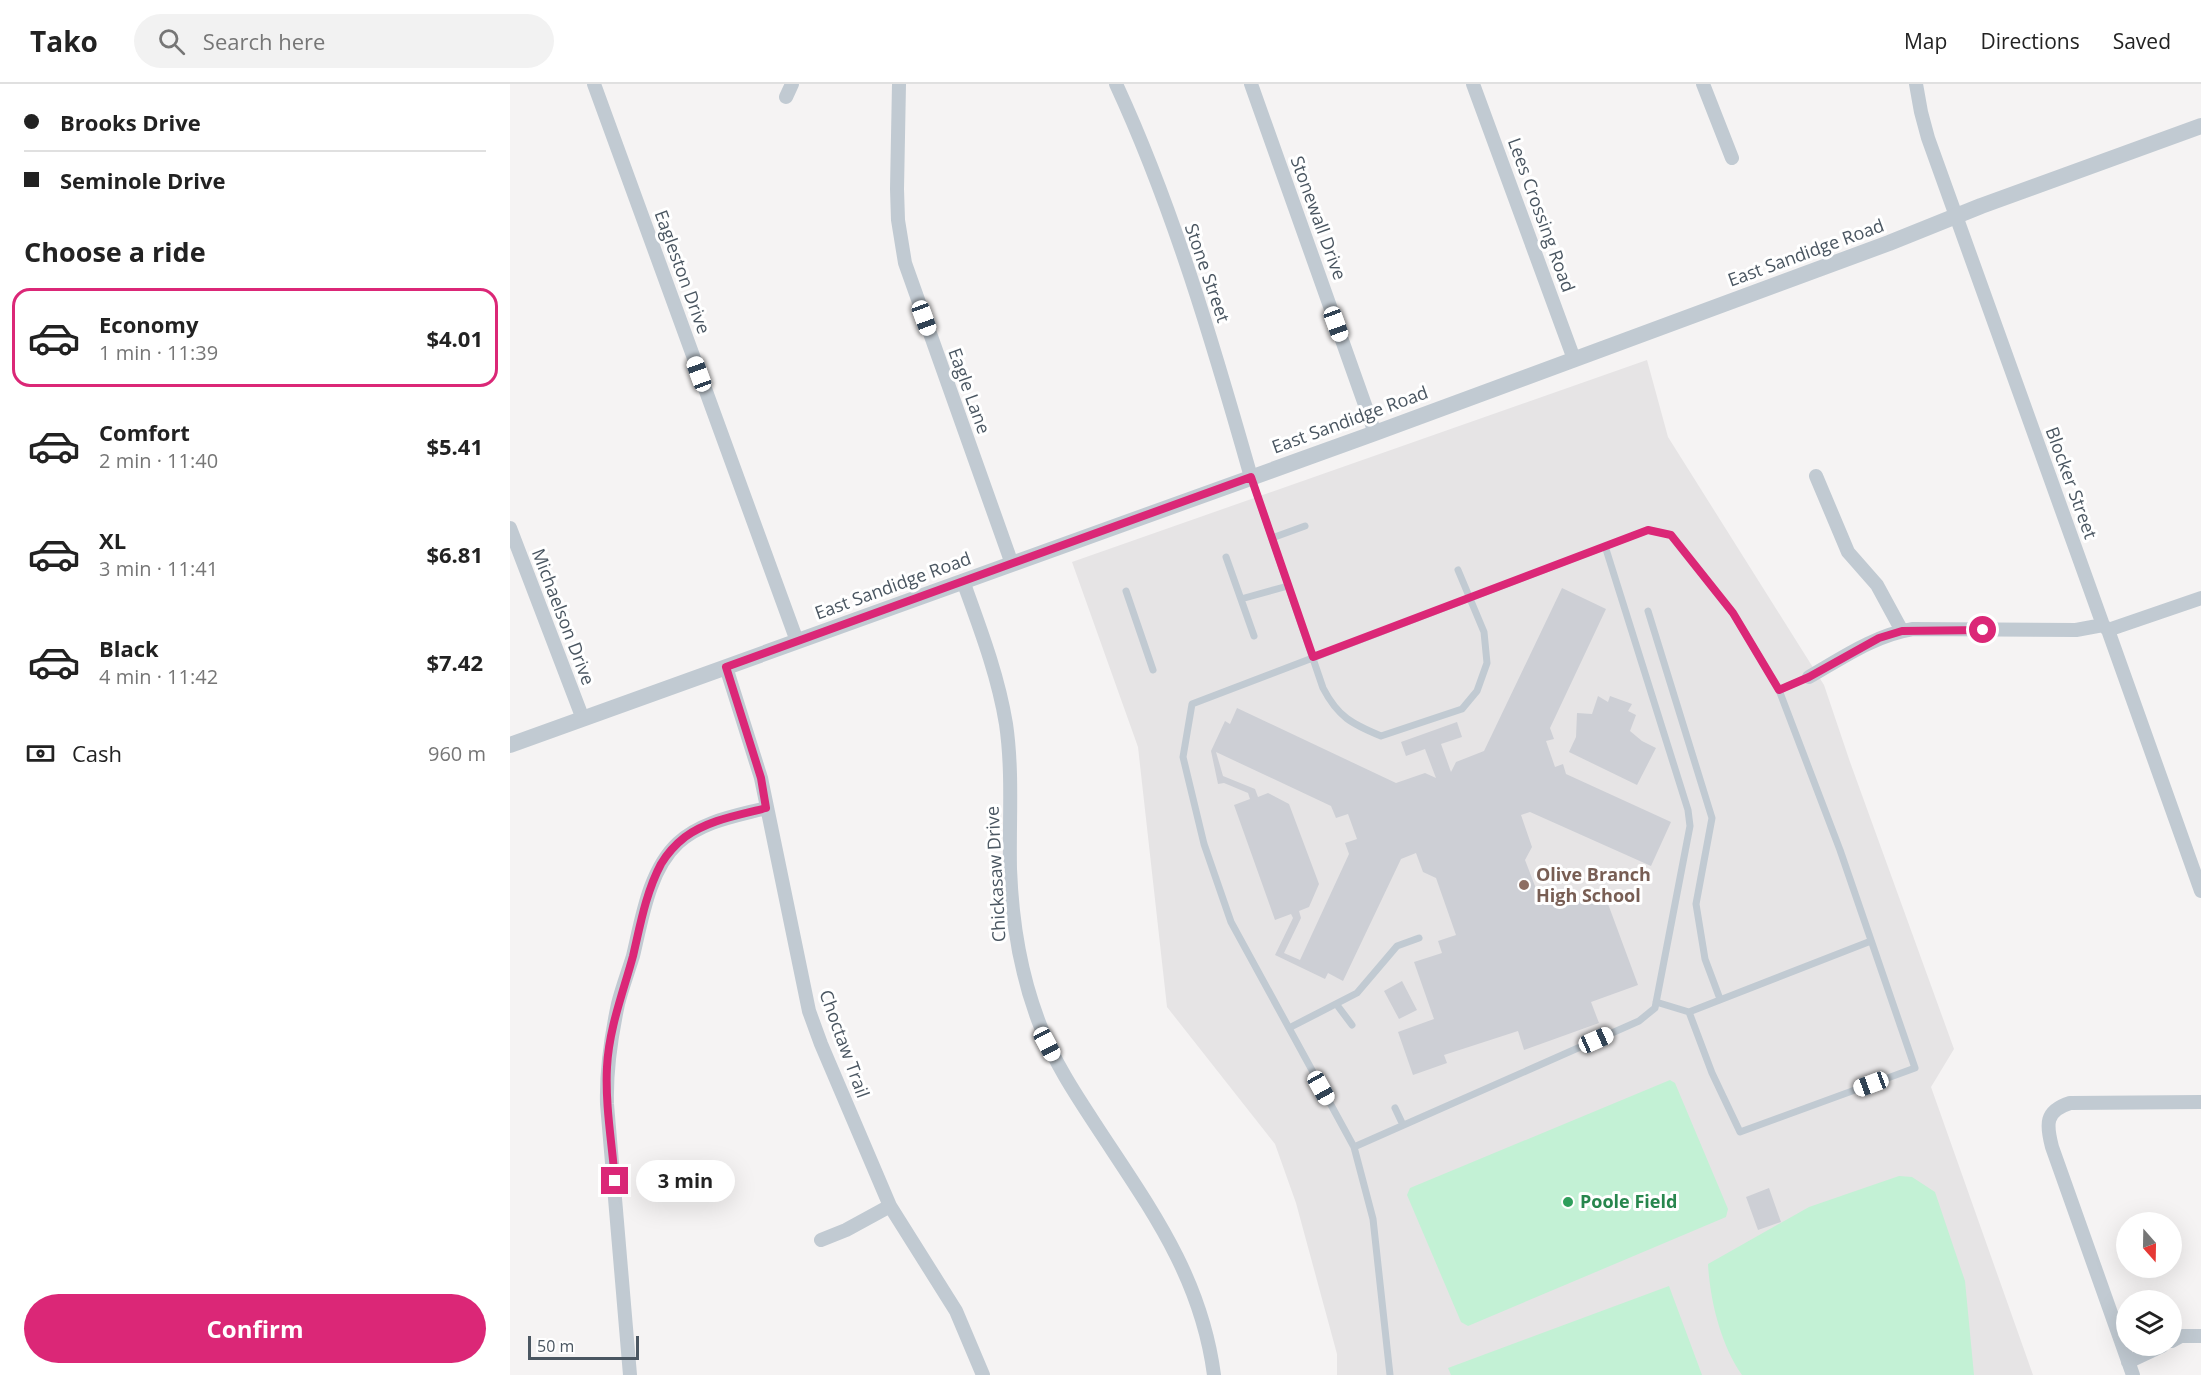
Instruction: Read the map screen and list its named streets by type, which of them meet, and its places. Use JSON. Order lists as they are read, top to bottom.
{
  "streets": {
    "street": [
      "Lees Crossing Road",
      "Stonewall Drive",
      "East Sandidge Road",
      "Eagleston Drive",
      "Stone Street",
      "Eagle Lane",
      "Blocker Street",
      "Michaelson Drive",
      "Chickasaw Drive",
      "Choctaw Trail"
    ]
  },
  "crossings": [
    ["Lees Crossing Road", "East Sandidge Road"],
    ["Stonewall Drive", "East Sandidge Road"],
    ["East Sandidge Road", "Eagleston Drive"],
    ["East Sandidge Road", "Stone Street"],
    ["East Sandidge Road", "Eagle Lane"],
    ["East Sandidge Road", "Blocker Street"],
    ["East Sandidge Road", "Michaelson Drive"],
    ["East Sandidge Road", "Chickasaw Drive"],
    ["East Sandidge Road", "Choctaw Trail"]
  ],
  "places": ["Olive Branch High School", "Poole Field"],
  "scale_bar": "50 m",
  "north": "bottom",
  "page": {
    "header": "Tako",
    "search": "Search here",
    "nav": ["Map", "Directions", "Saved"],
    "banner": ["Brooks Drive", "Seminole Drive"],
    "heading": "Choose a ride",
    "list": [
      {
        "name": "Economy",
        "note": "1 min · 11:39",
        "value": "$4.01"
      },
      {
        "name": "Comfort",
        "note": "2 min · 11:40",
        "value": "$5.41"
      },
      {
        "name": "XL",
        "note": "3 min · 11:41",
        "value": "$6.81"
      },
      {
        "name": "Black",
        "note": "4 min · 11:42",
        "value": "$7.42"
      }
    ],
    "pay": ["Cash", "960 m"],
    "bubble": "3 min",
    "buttons": "Confirm",
    "scale": "50 m"
  }
}
